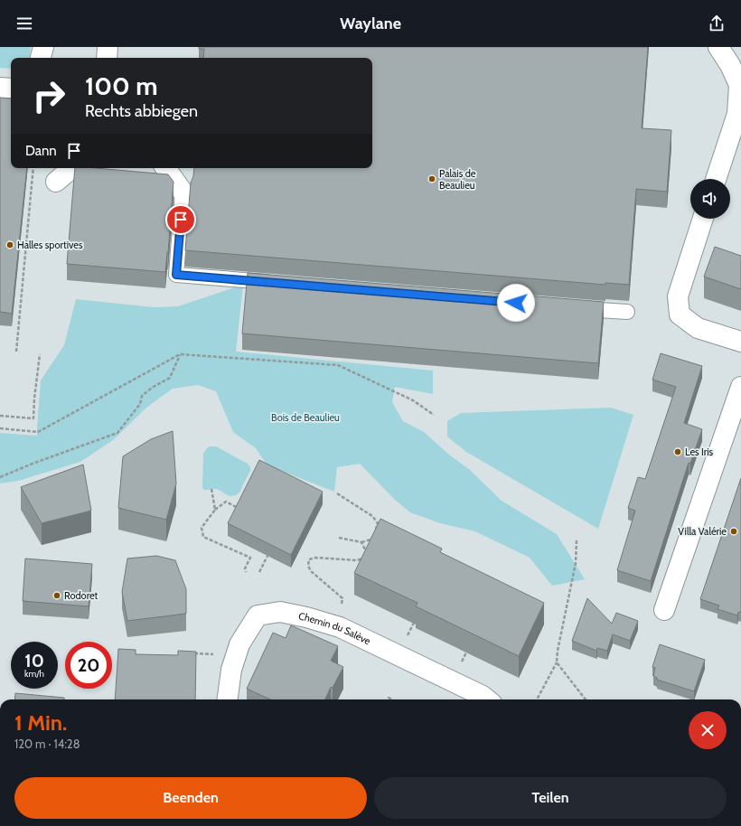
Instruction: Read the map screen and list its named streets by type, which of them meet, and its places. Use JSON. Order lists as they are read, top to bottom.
{
  "streets": {
    "street": ["Chemin du Salève"]
  },
  "parks": ["Bois de Beaulieu"],
  "places": [
    "Palais de Beaulieu",
    "Halles sportives",
    "Les Iris",
    "Villa Valérie",
    "Rodoret"
  ],
  "page": {
    "header": "Waylane",
    "turn": ["100 m", "Rechts abbiegen"],
    "then": "Dann",
    "speed": "10 km/h",
    "limit": "20",
    "heading": ["1 Min.", "120 m · 14:28"],
    "buttons": ["Beenden", "Teilen"]
  }
}
